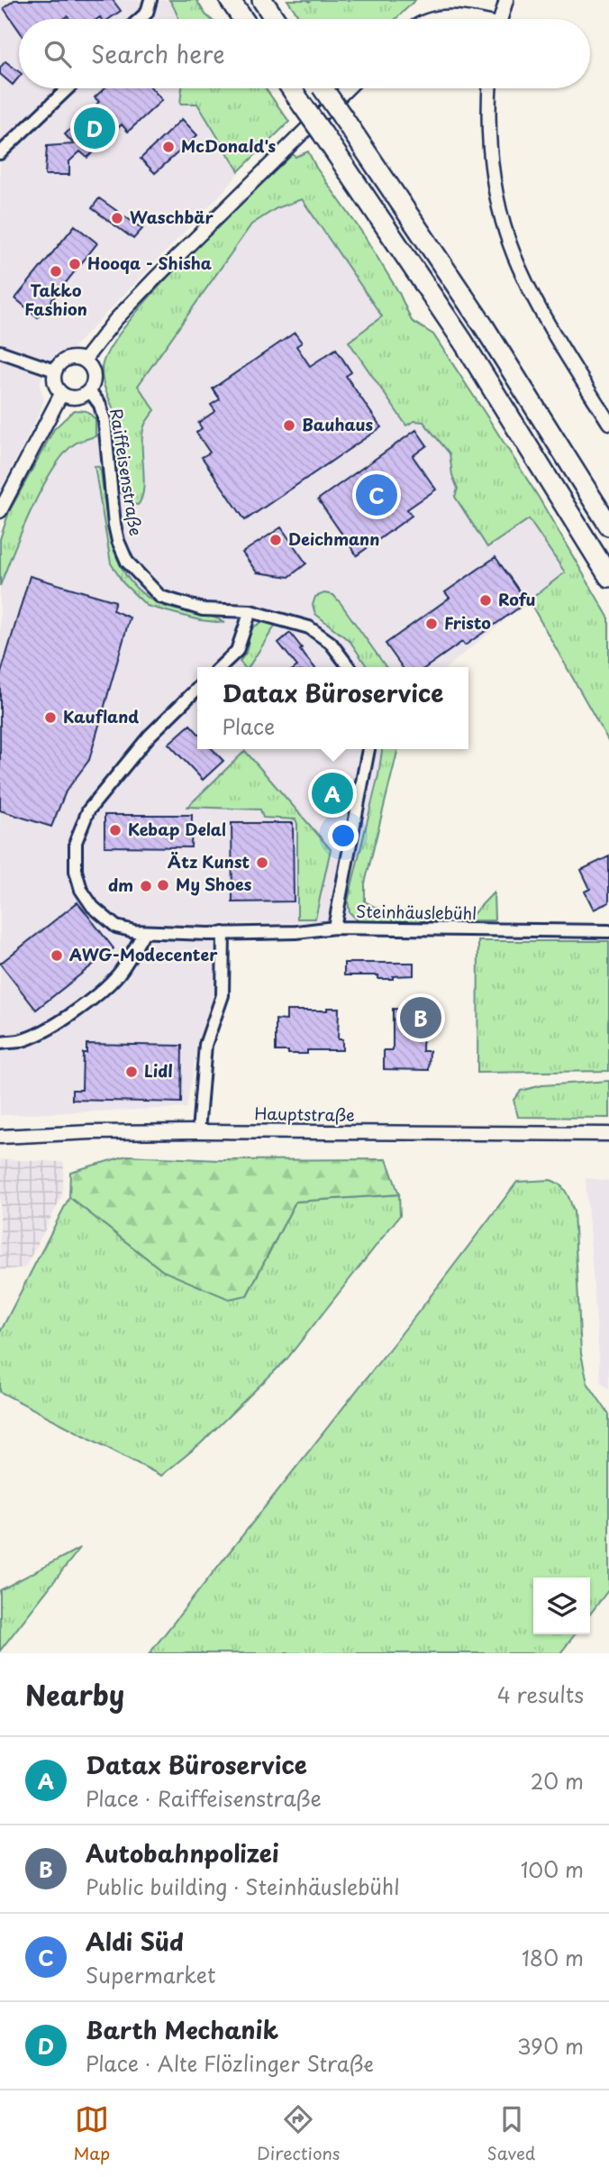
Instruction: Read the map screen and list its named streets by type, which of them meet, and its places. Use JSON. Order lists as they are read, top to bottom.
{
  "streets": {
    "street": ["Raiffeisenstraße", "Steinhäuslebühl", "Hauptstraße"]
  },
  "places": [
    "McDonald's",
    "Waschbär",
    "Hooqa - Shisha",
    "Takko Fashion",
    "Bauhaus",
    "Deichmann",
    "Rofu",
    "Fristo",
    "Kaufland",
    "Kebap Delal",
    "Ätz Kunst",
    "My Shoes",
    "dm",
    "AWG-Modecenter",
    "Lidl"
  ],
  "page": {
    "search": "Search here",
    "pins": [
      "D",
      "C",
      "A",
      "B"
    ],
    "popup": ["Datax Büroservice", "Place"],
    "heading": ["Nearby", "4 results"],
    "list": [
      {
        "mark": "A",
        "name": "Datax Büroservice",
        "note": "Place · Raiffeisenstraße",
        "value": "20 m"
      },
      {
        "mark": "B",
        "name": "Autobahnpolizei",
        "note": "Public building · Steinhäuslebühl",
        "value": "100 m"
      },
      {
        "mark": "C",
        "name": "Aldi Süd",
        "note": "Supermarket",
        "value": "180 m"
      },
      {
        "mark": "D",
        "name": "Barth Mechanik",
        "note": "Place · Alte Flözlinger Straße",
        "value": "390 m"
      }
    ],
    "nav": ["Map", "Directions", "Saved"]
  }
}
